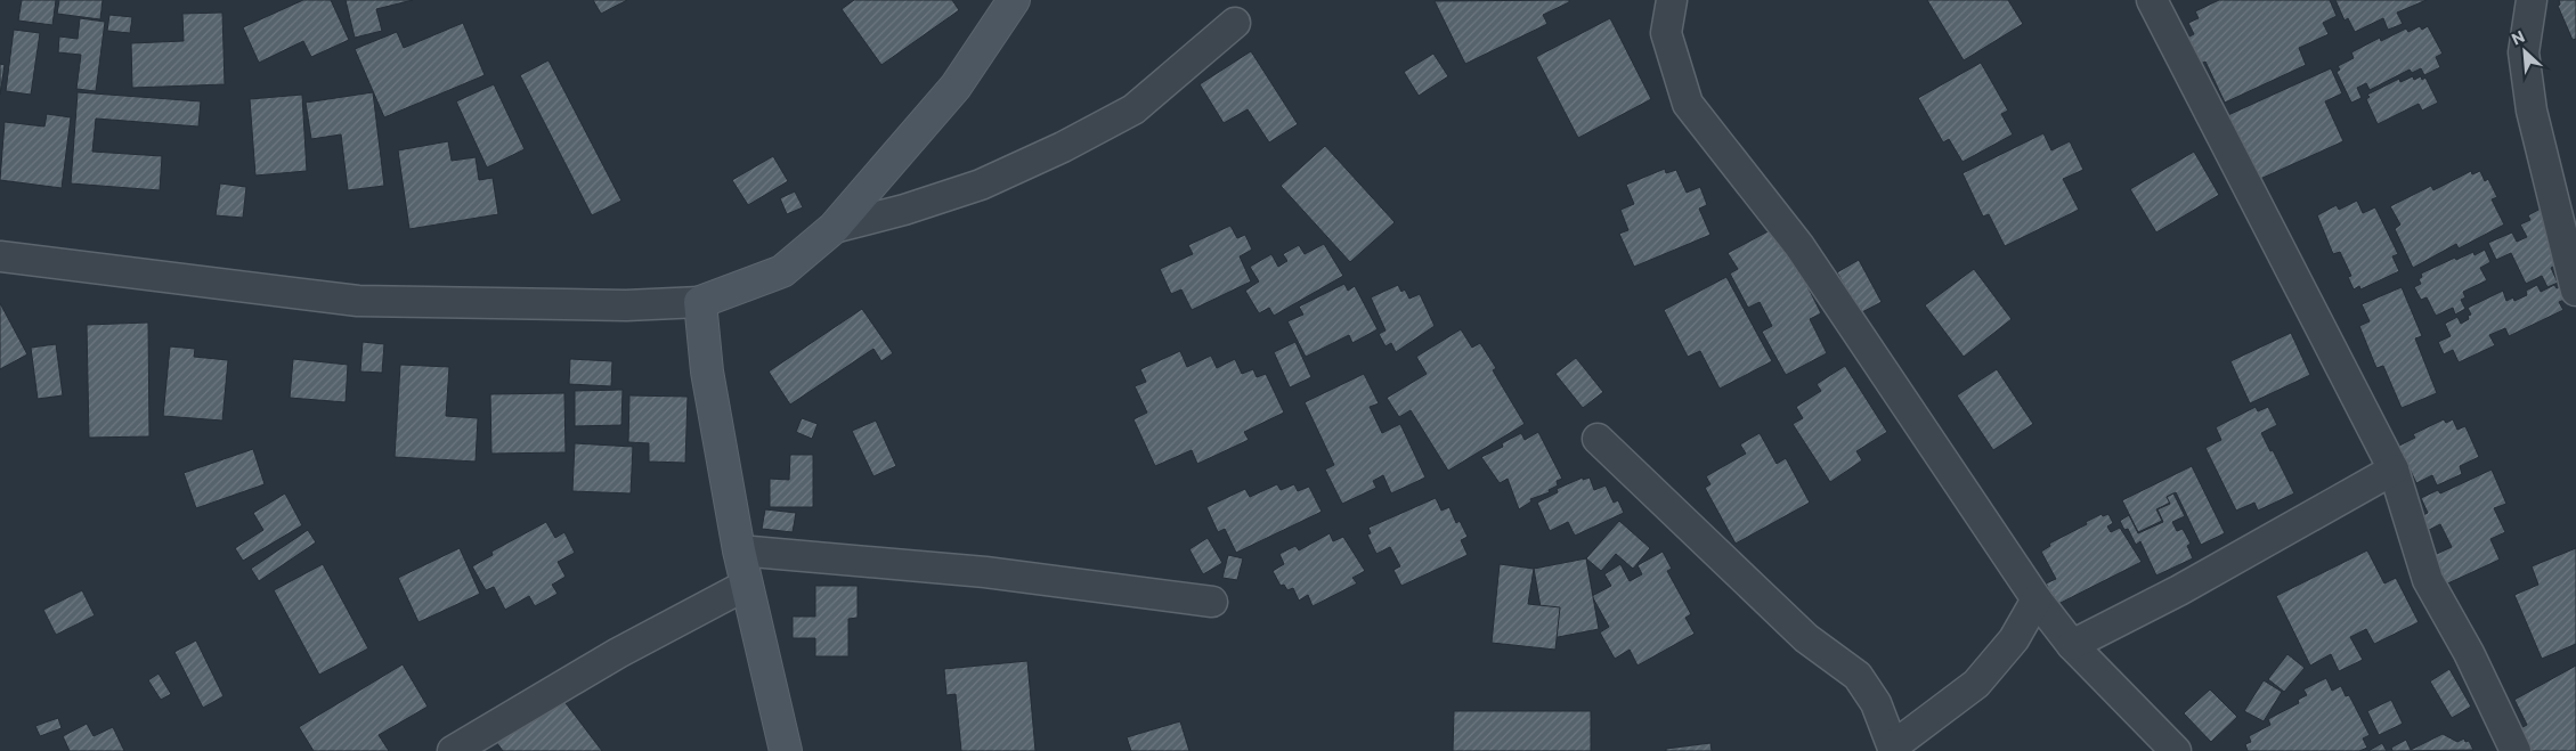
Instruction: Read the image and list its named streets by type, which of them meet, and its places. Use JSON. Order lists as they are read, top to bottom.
{
  "north": "top left"
}
